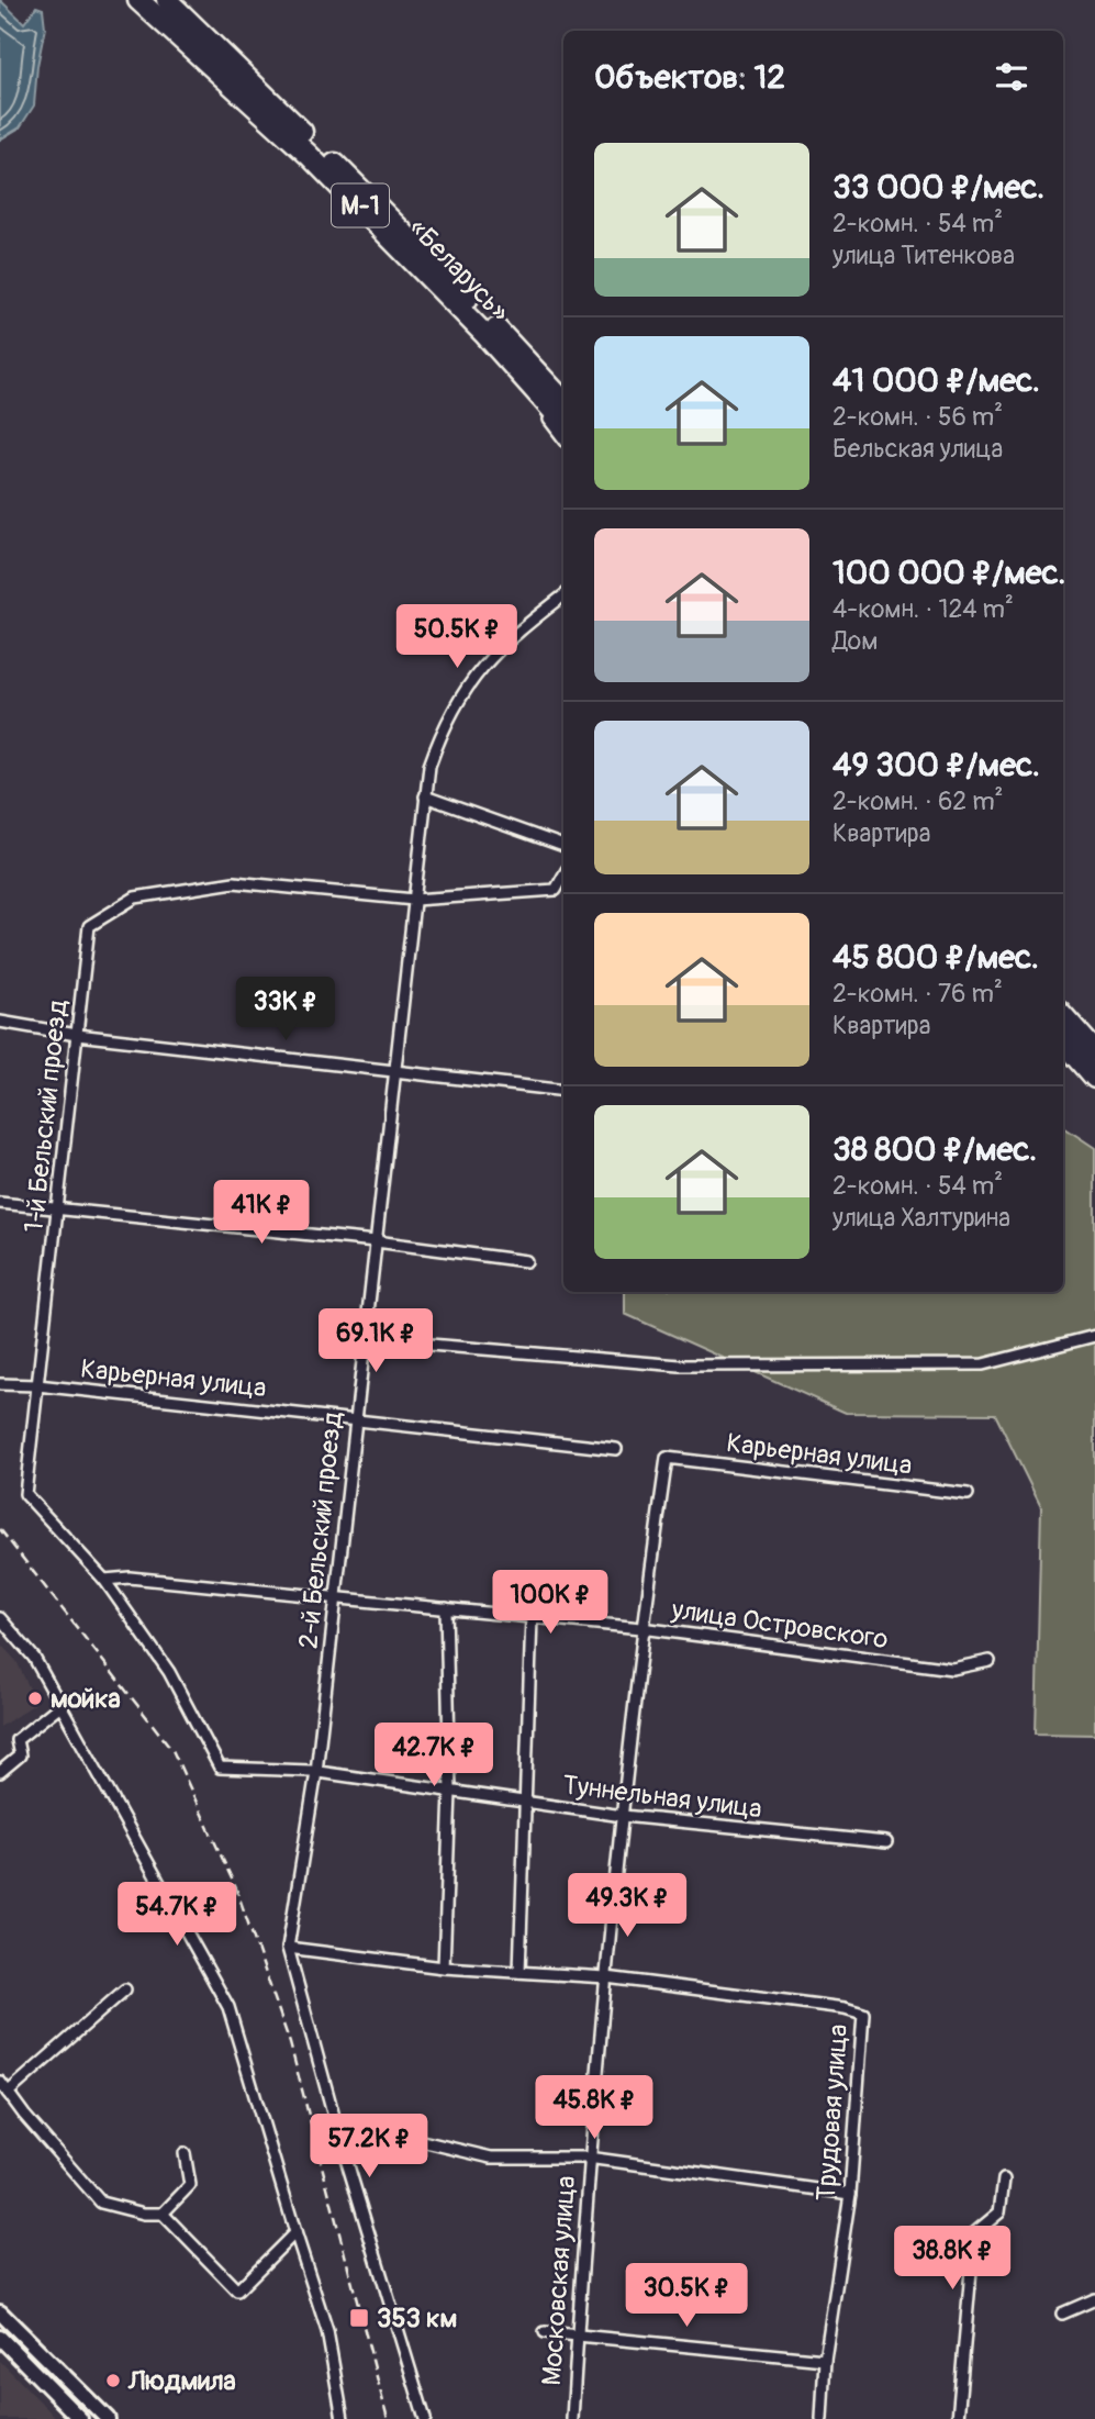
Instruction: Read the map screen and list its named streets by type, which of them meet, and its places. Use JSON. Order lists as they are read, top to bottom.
{
  "streets": {
    "highway": ["М-1", "«Беларусь»"],
    "street": [
      "1-й Бельский проезд",
      "Карьерная улица",
      "2-й Бельский проезд",
      "улица Островского",
      "Туннельная улица",
      "Трудовая улица",
      "Московская улица"
    ]
  },
  "crossings": [
    ["1-й Бельский проезд", "Карьерная улица"],
    ["1-й Бельский проезд", "2-й Бельский проезд"],
    ["1-й Бельский проезд", "Туннельная улица"],
    ["Карьерная улица", "2-й Бельский проезд"],
    ["Карьерная улица", "Московская улица"],
    ["2-й Бельский проезд", "улица Островского"],
    ["2-й Бельский проезд", "Туннельная улица"],
    ["2-й Бельский проезд", "Трудовая улица"],
    ["улица Островского", "Туннельная улица"],
    ["улица Островского", "Московская улица"],
    ["Туннельная улица", "Московская улица"],
    ["Трудовая улица", "Московская улица"]
  ],
  "places": {
    "other": ["мойка", "Людмила"],
    "transit": ["353 км"]
  },
  "page": {
    "heading": "Объектов: 12",
    "list": [
      {
        "name": "33 000 ₽/мес.",
        "note": "2-комн. · 54 m² · улица Титенкова"
      },
      {
        "name": "41 000 ₽/мес.",
        "note": "2-комн. · 56 m² · Бельская улица"
      },
      {
        "name": "100 000 ₽/мес.",
        "note": "4-комн. · 124 m² · Дом"
      },
      {
        "name": "49 300 ₽/мес.",
        "note": "2-комн. · 62 m² · Квартира"
      },
      {
        "name": "45 800 ₽/мес.",
        "note": "2-комн. · 76 m² · Квартира"
      },
      {
        "name": "38 800 ₽/мес.",
        "note": "2-комн. · 54 m² · улица Халтурина"
      }
    ],
    "price": [
      "50.5K ₽",
      "33K ₽",
      "41K ₽",
      "69.1K ₽",
      "100K ₽",
      "42.7K ₽",
      "49.3K ₽",
      "54.7K ₽",
      "45.8K ₽",
      "57.2K ₽",
      "38.8K ₽",
      "30.5K ₽"
    ]
  }
}
